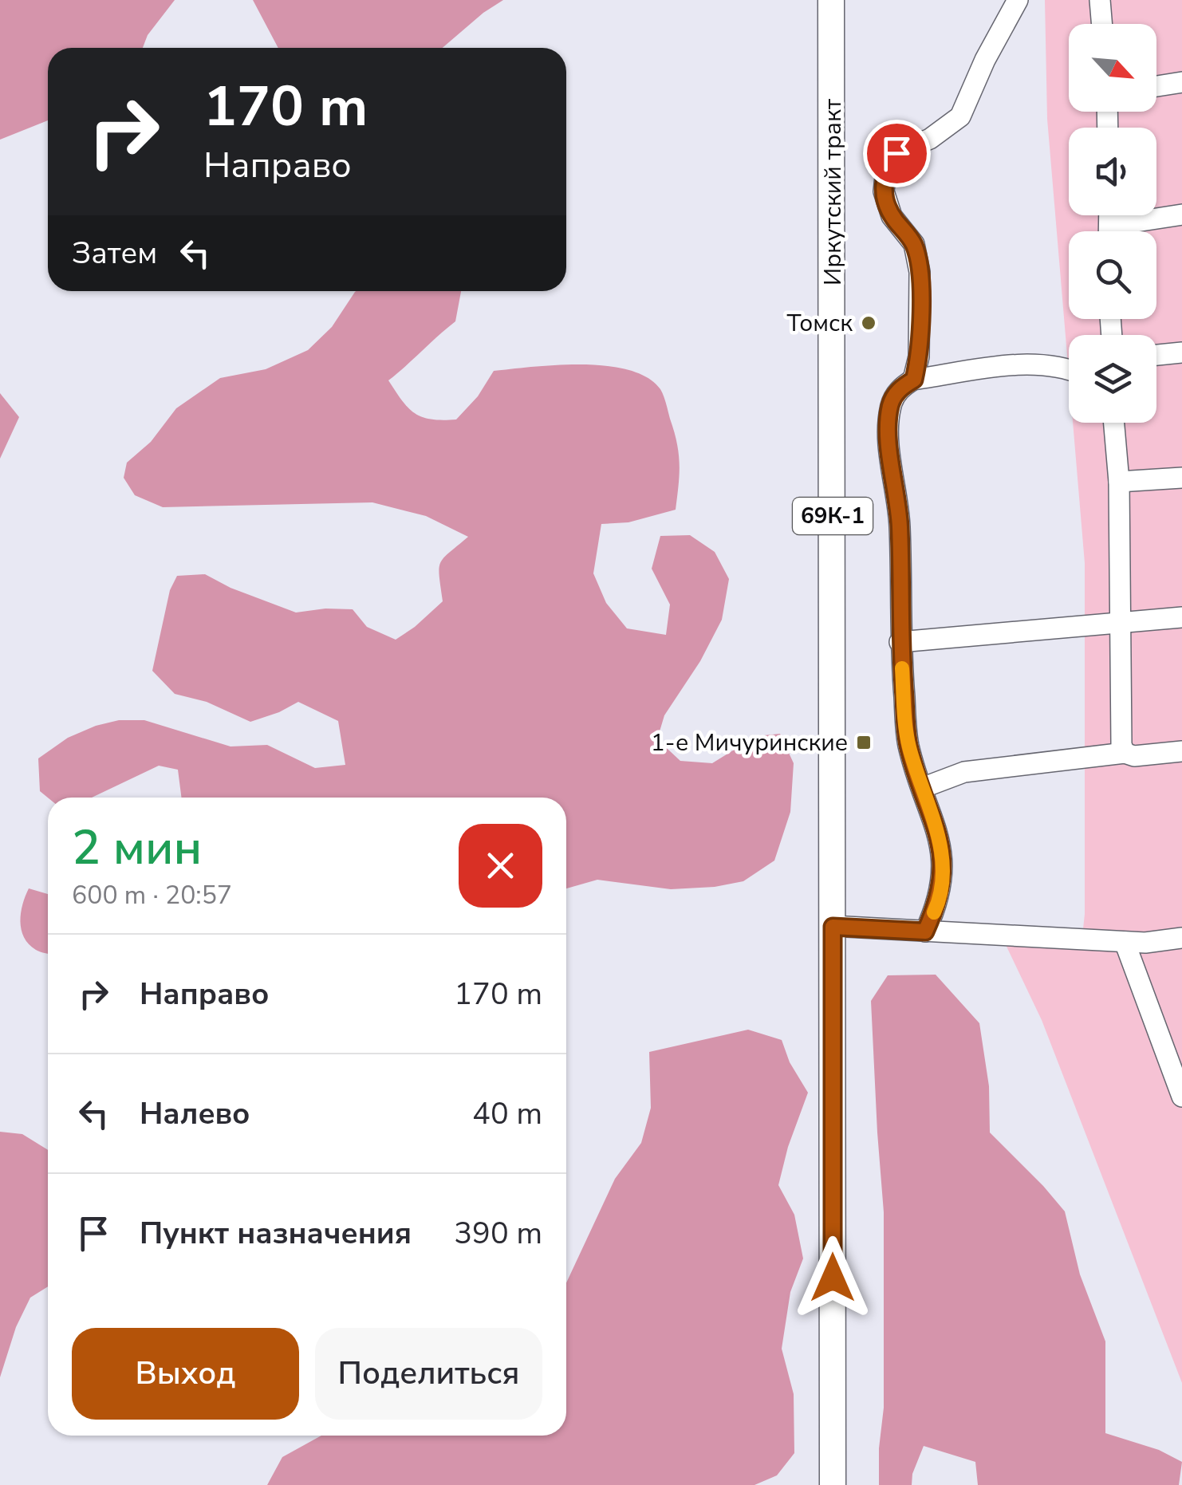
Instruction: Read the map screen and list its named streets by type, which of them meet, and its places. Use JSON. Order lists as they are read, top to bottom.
{
  "streets": {
    "main road": ["Иркутский тракт", "69К-1"]
  },
  "places": {
    "other": ["Томск"],
    "transit": ["1-е Мичуринские"]
  },
  "north": "bottom right",
  "page": {
    "turn": ["170 m", "Направо"],
    "then": "Затем",
    "heading": ["2 мин", "600 m · 20:57"],
    "list": [
      {
        "name": "Направо",
        "value": "170 m"
      },
      {
        "name": "Налево",
        "value": "40 m"
      },
      {
        "name": "Пункт назначения",
        "value": "390 m"
      }
    ],
    "buttons": ["Выход", "Поделиться"]
  }
}
